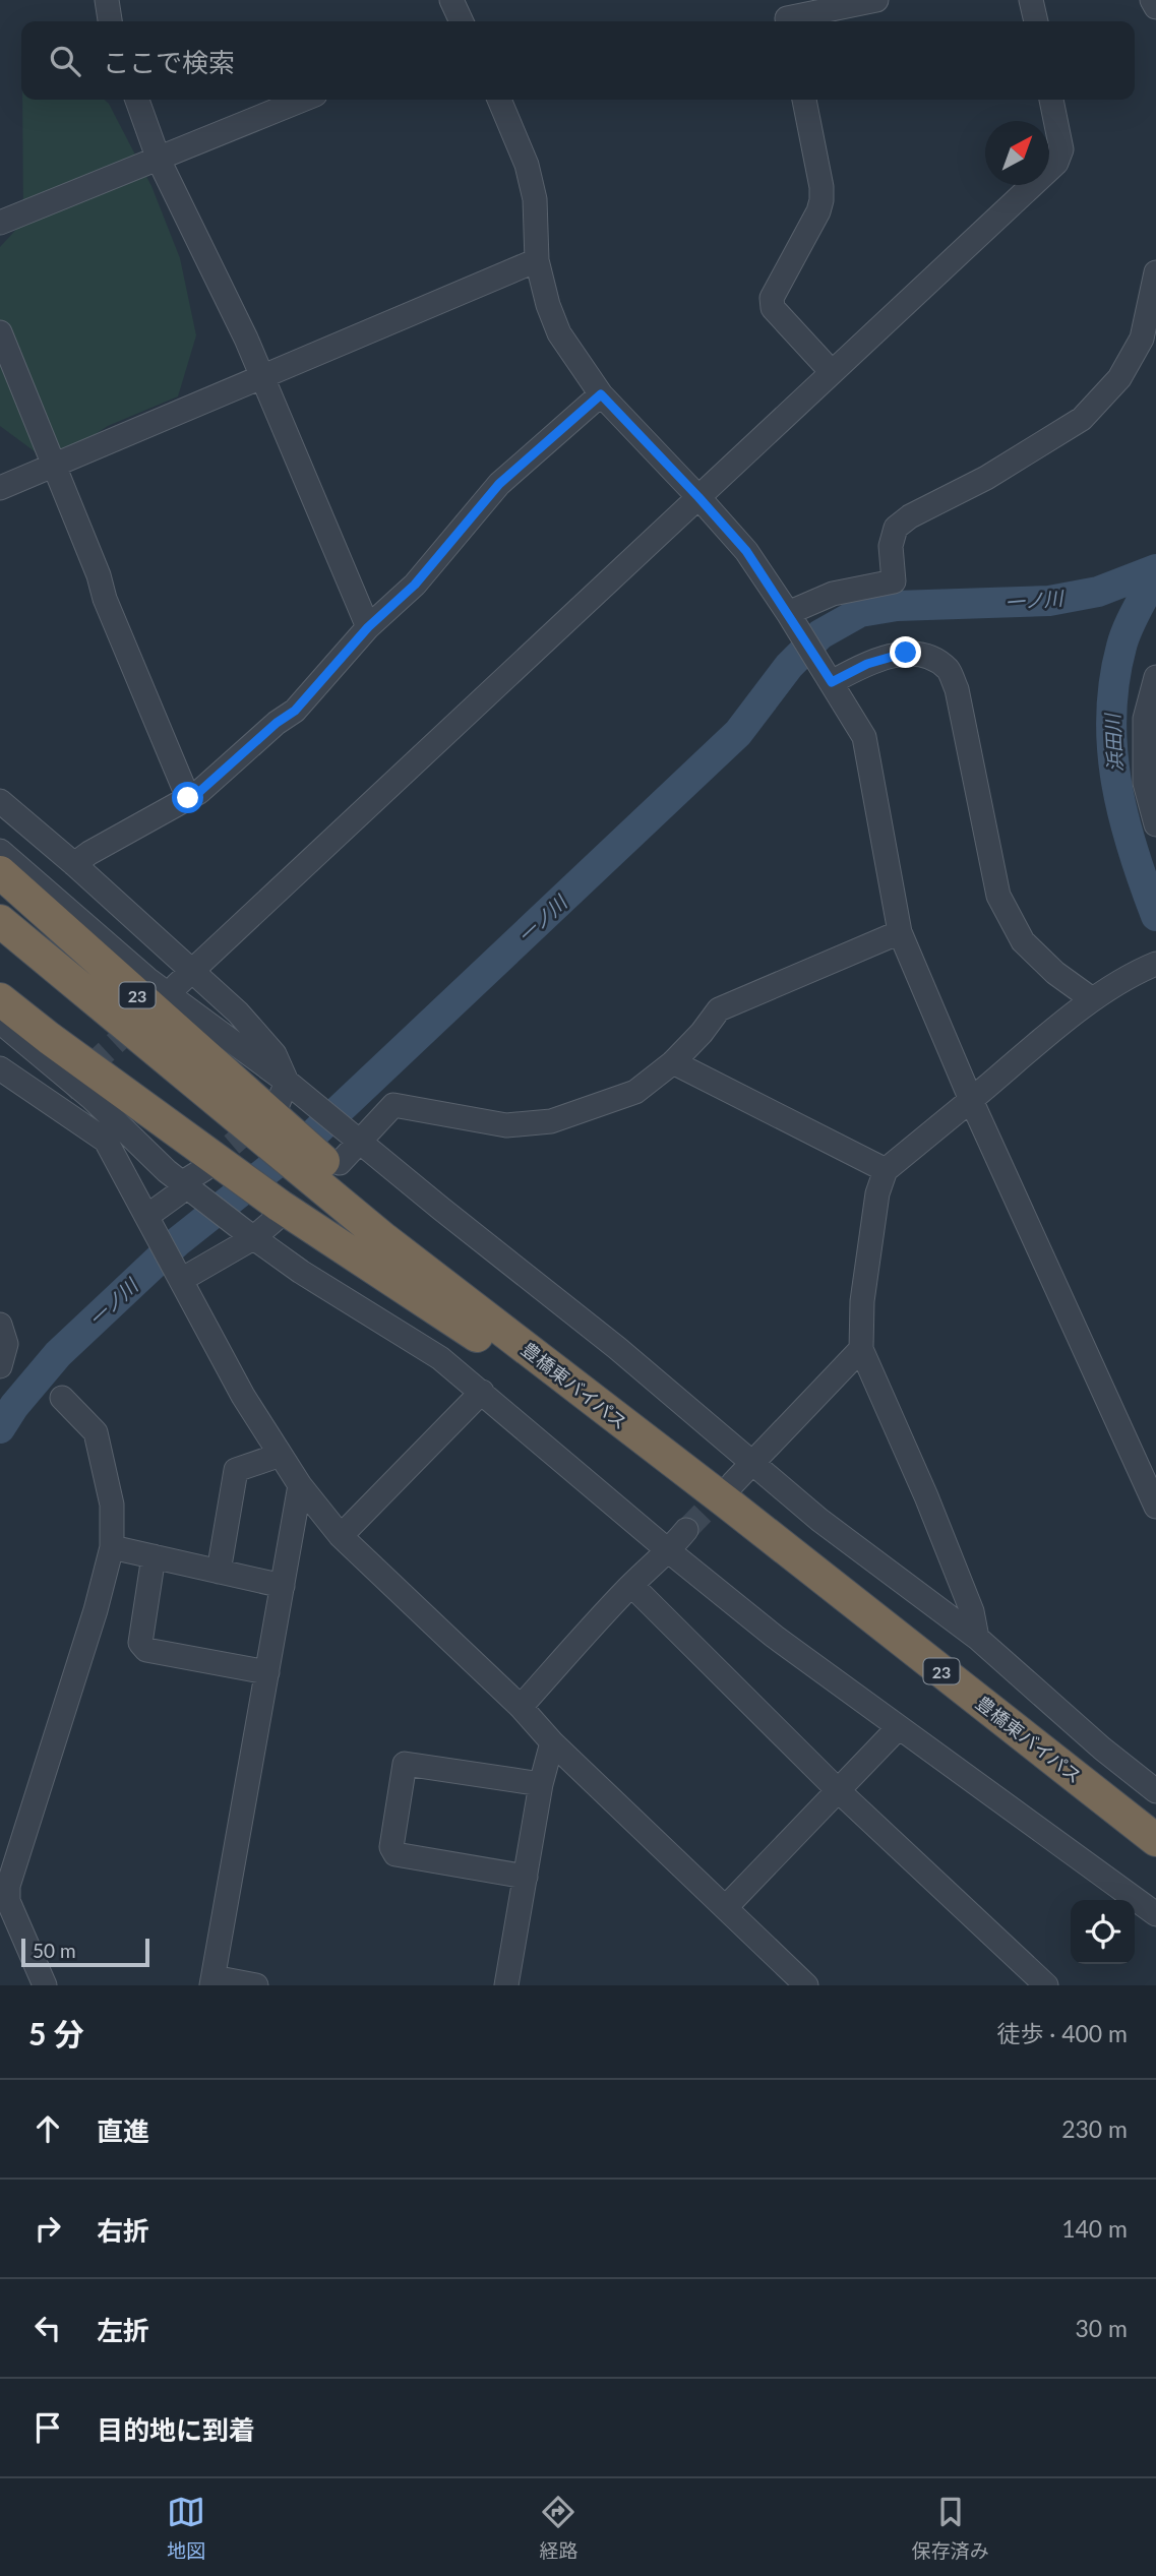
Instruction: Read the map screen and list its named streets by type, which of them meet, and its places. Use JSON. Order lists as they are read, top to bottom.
{
  "streets": {
    "highway": ["23", "豊橋東バイパス"]
  },
  "crossings": [
    ["23", "豊橋東バイパス"]
  ],
  "water": ["一ノ川", "浜田川"],
  "scale_bar": "50 m",
  "north": "top right",
  "page": {
    "search": "ここで検索",
    "scale": "50 m",
    "heading": ["5 分", "徒歩 · 400 m"],
    "list": [
      ["直進", "230 m"],
      ["右折", "140 m"],
      ["左折", "30 m"],
      "目的地に到着"
    ],
    "nav": ["地図", "経路", "保存済み"]
  }
}
